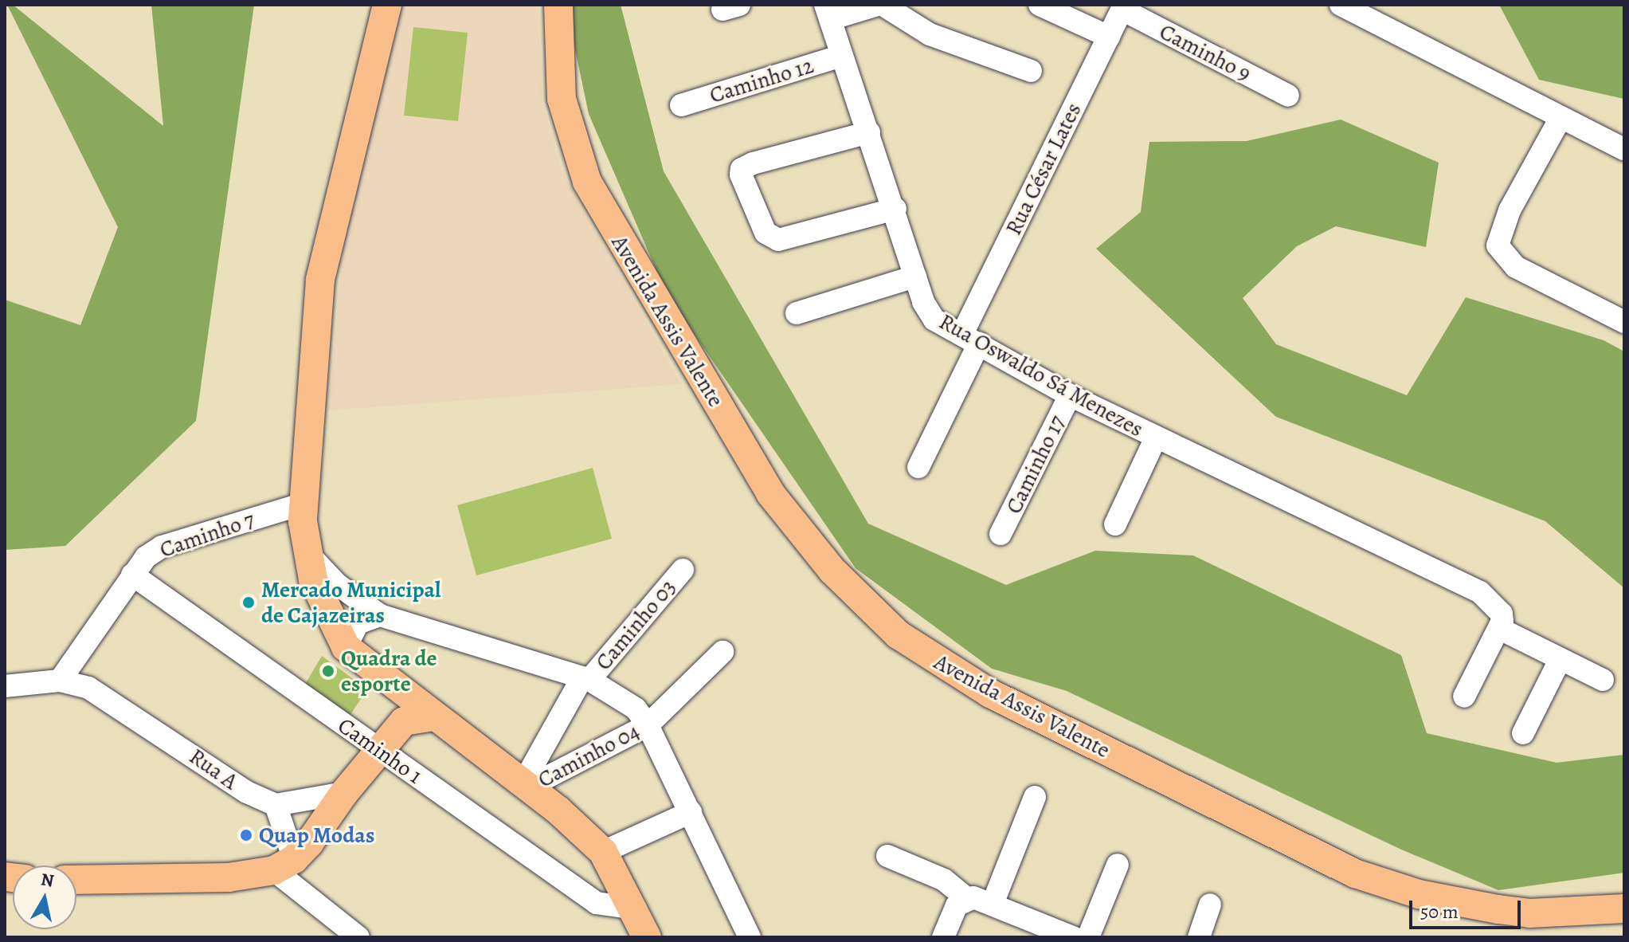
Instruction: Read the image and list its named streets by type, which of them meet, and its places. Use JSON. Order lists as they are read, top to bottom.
{
  "streets": {
    "main road": ["Avenida Assis Valente"],
    "street": [
      "Caminho 9",
      "Caminho 12",
      "Rua César Lates",
      "Rua Oswaldo Sá Menezes",
      "Caminho 17",
      "Caminho 7",
      "Caminho 03",
      "Caminho 1",
      "Caminho 04",
      "Rua A"
    ]
  },
  "crossings": [
    ["Caminho 9", "Rua César Lates"],
    ["Caminho 12", "Rua Oswaldo Sá Menezes"],
    ["Rua César Lates", "Rua Oswaldo Sá Menezes"],
    ["Rua Oswaldo Sá Menezes", "Caminho 17"],
    ["Caminho 7", "Caminho 1"],
    ["Caminho 7", "Rua A"],
    ["Caminho 03", "Caminho 04"]
  ],
  "places": ["Mercado Municipal de Cajazeiras", "Quadra de esporte", "Quap Modas"],
  "scale_bar": "50 m",
  "north": "top"
}
